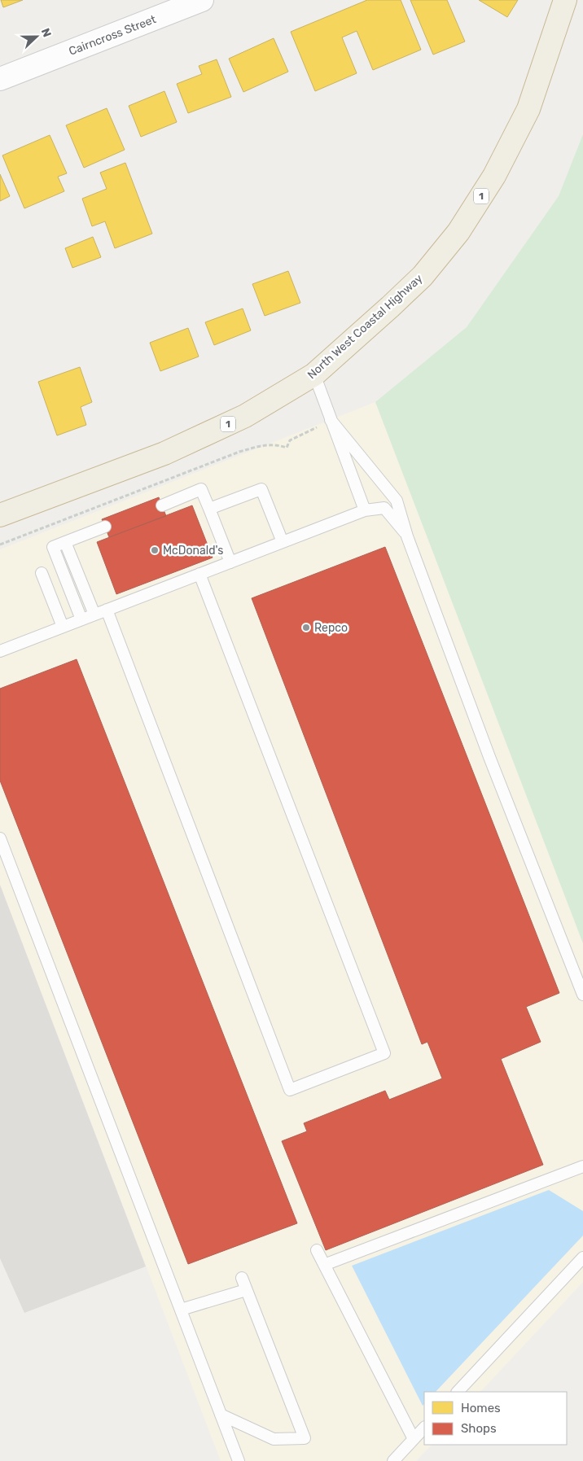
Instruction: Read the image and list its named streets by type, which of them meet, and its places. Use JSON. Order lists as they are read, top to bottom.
{
  "streets": {
    "highway": ["1", "North West Coastal Highway"],
    "street": ["Cairncross Street"]
  },
  "places": ["McDonald's", "Repco"],
  "legend": ["Homes", "Shops"],
  "north": "right"
}
